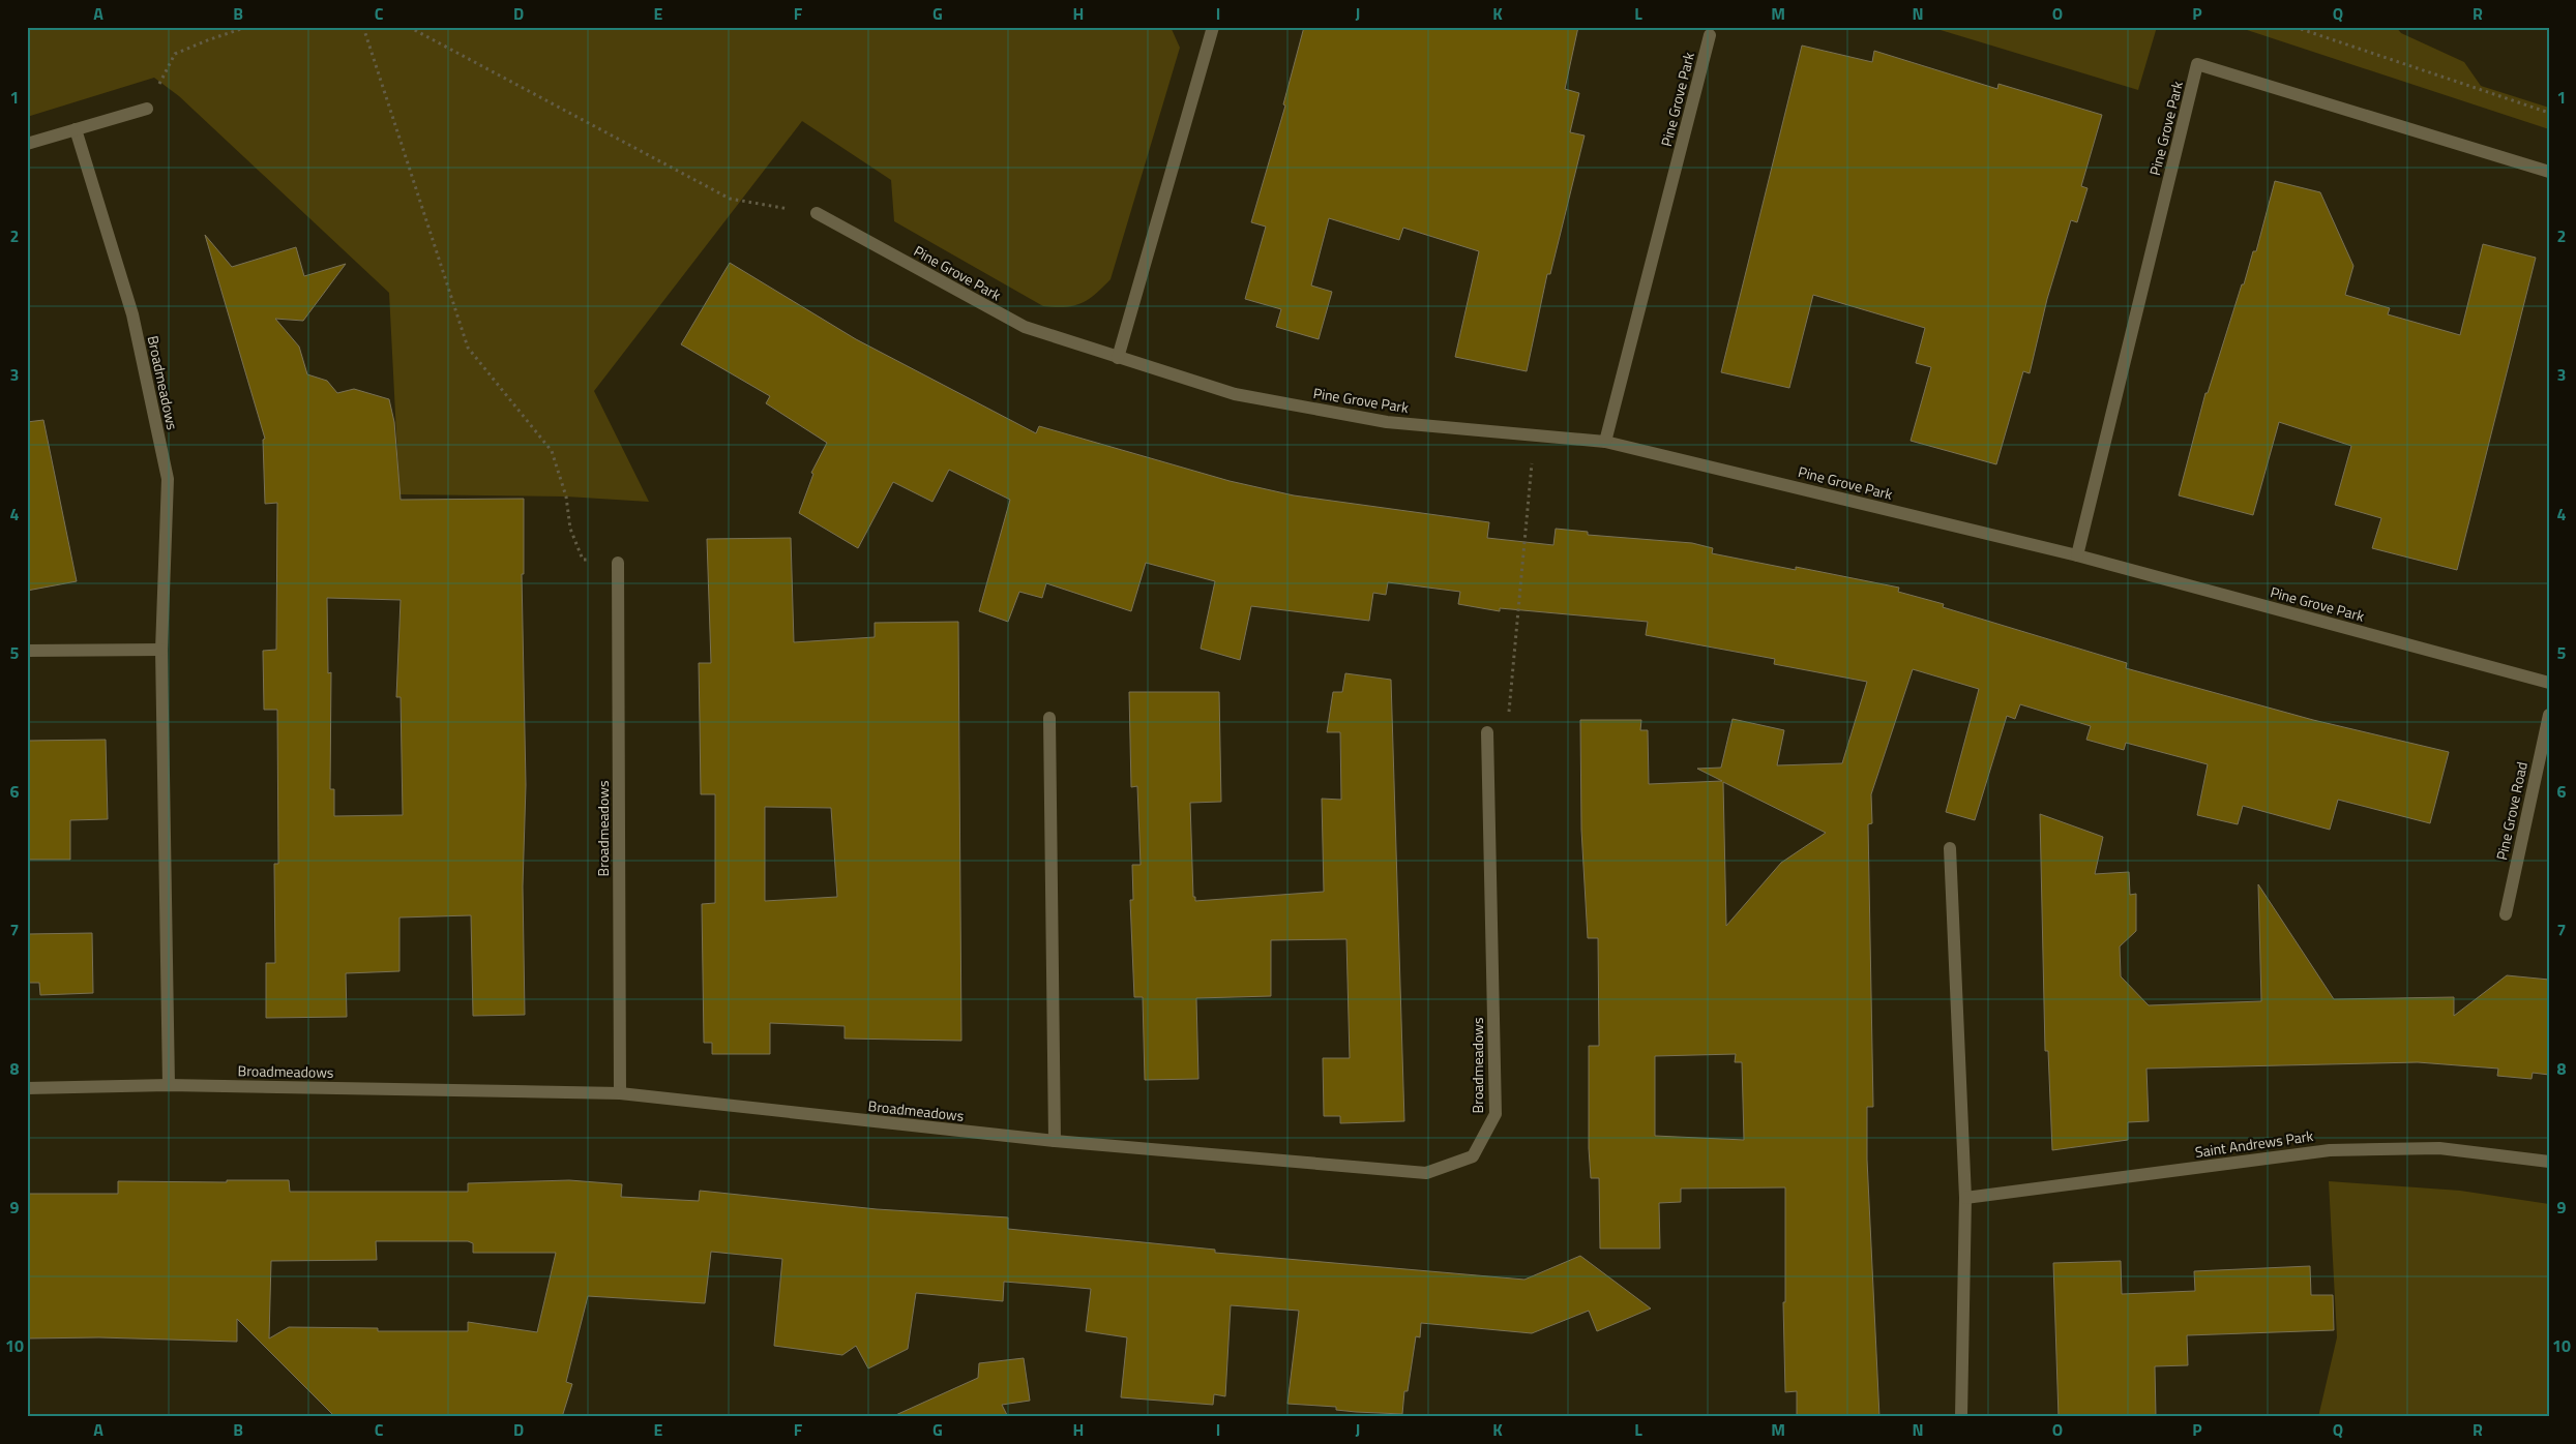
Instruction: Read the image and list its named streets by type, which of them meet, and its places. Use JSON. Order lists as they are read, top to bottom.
{
  "streets": {
    "street": [
      "Pine Grove Park",
      "Broadmeadows",
      "Pine Grove Road",
      "Saint Andrews Park"
    ]
  },
  "grid": {
    "columns": [
      "A",
      "B",
      "C",
      "D",
      "E",
      "F",
      "G",
      "H",
      "I",
      "J",
      "K",
      "L",
      "M",
      "N",
      "O",
      "P",
      "Q",
      "R"
    ],
    "rows": [
      "1",
      "2",
      "3",
      "4",
      "5",
      "6",
      "7",
      "8",
      "9",
      "10"
    ]
  }
}
